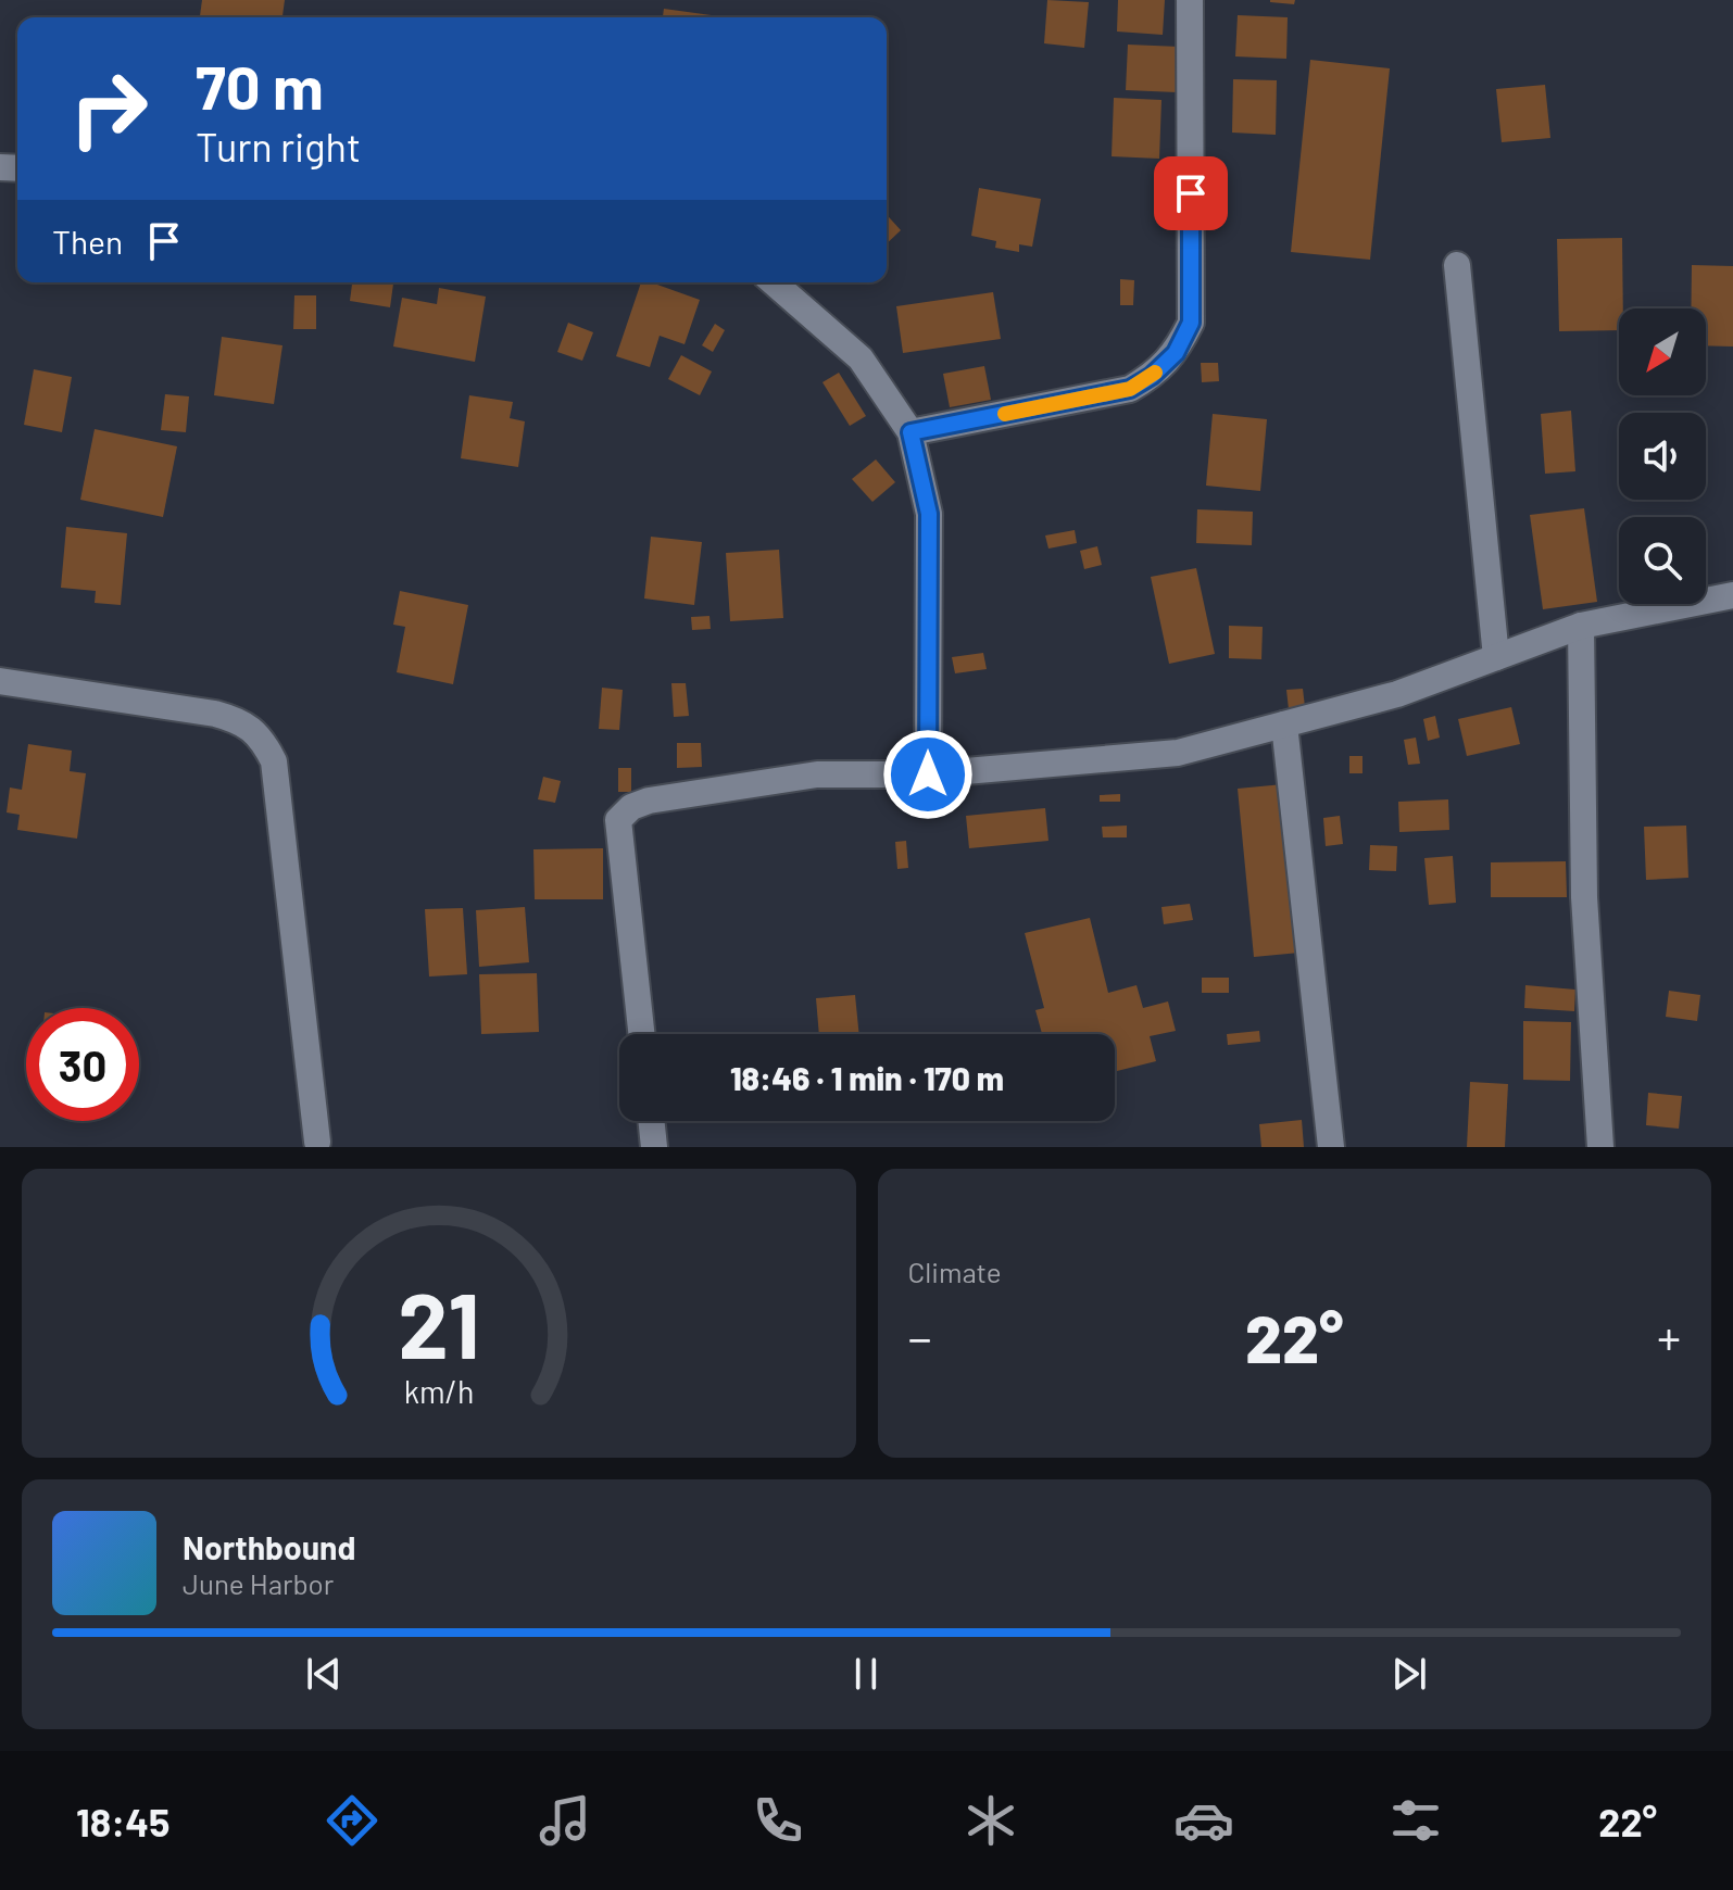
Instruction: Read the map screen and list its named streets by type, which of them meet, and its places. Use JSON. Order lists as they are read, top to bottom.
{
  "north": "bottom left",
  "page": {
    "turn": ["70 m", "Turn right"],
    "then": "Then",
    "limit": "30",
    "trip": "18:46 · 1 min · 170 m",
    "tile": "Climate",
    "heat": ["−", "22°", "+"],
    "song": ["Northbound", "June Harbor"],
    "tabs": ["18:45", "22°"],
    "gauge": ["21", "km/h"]
  }
}
